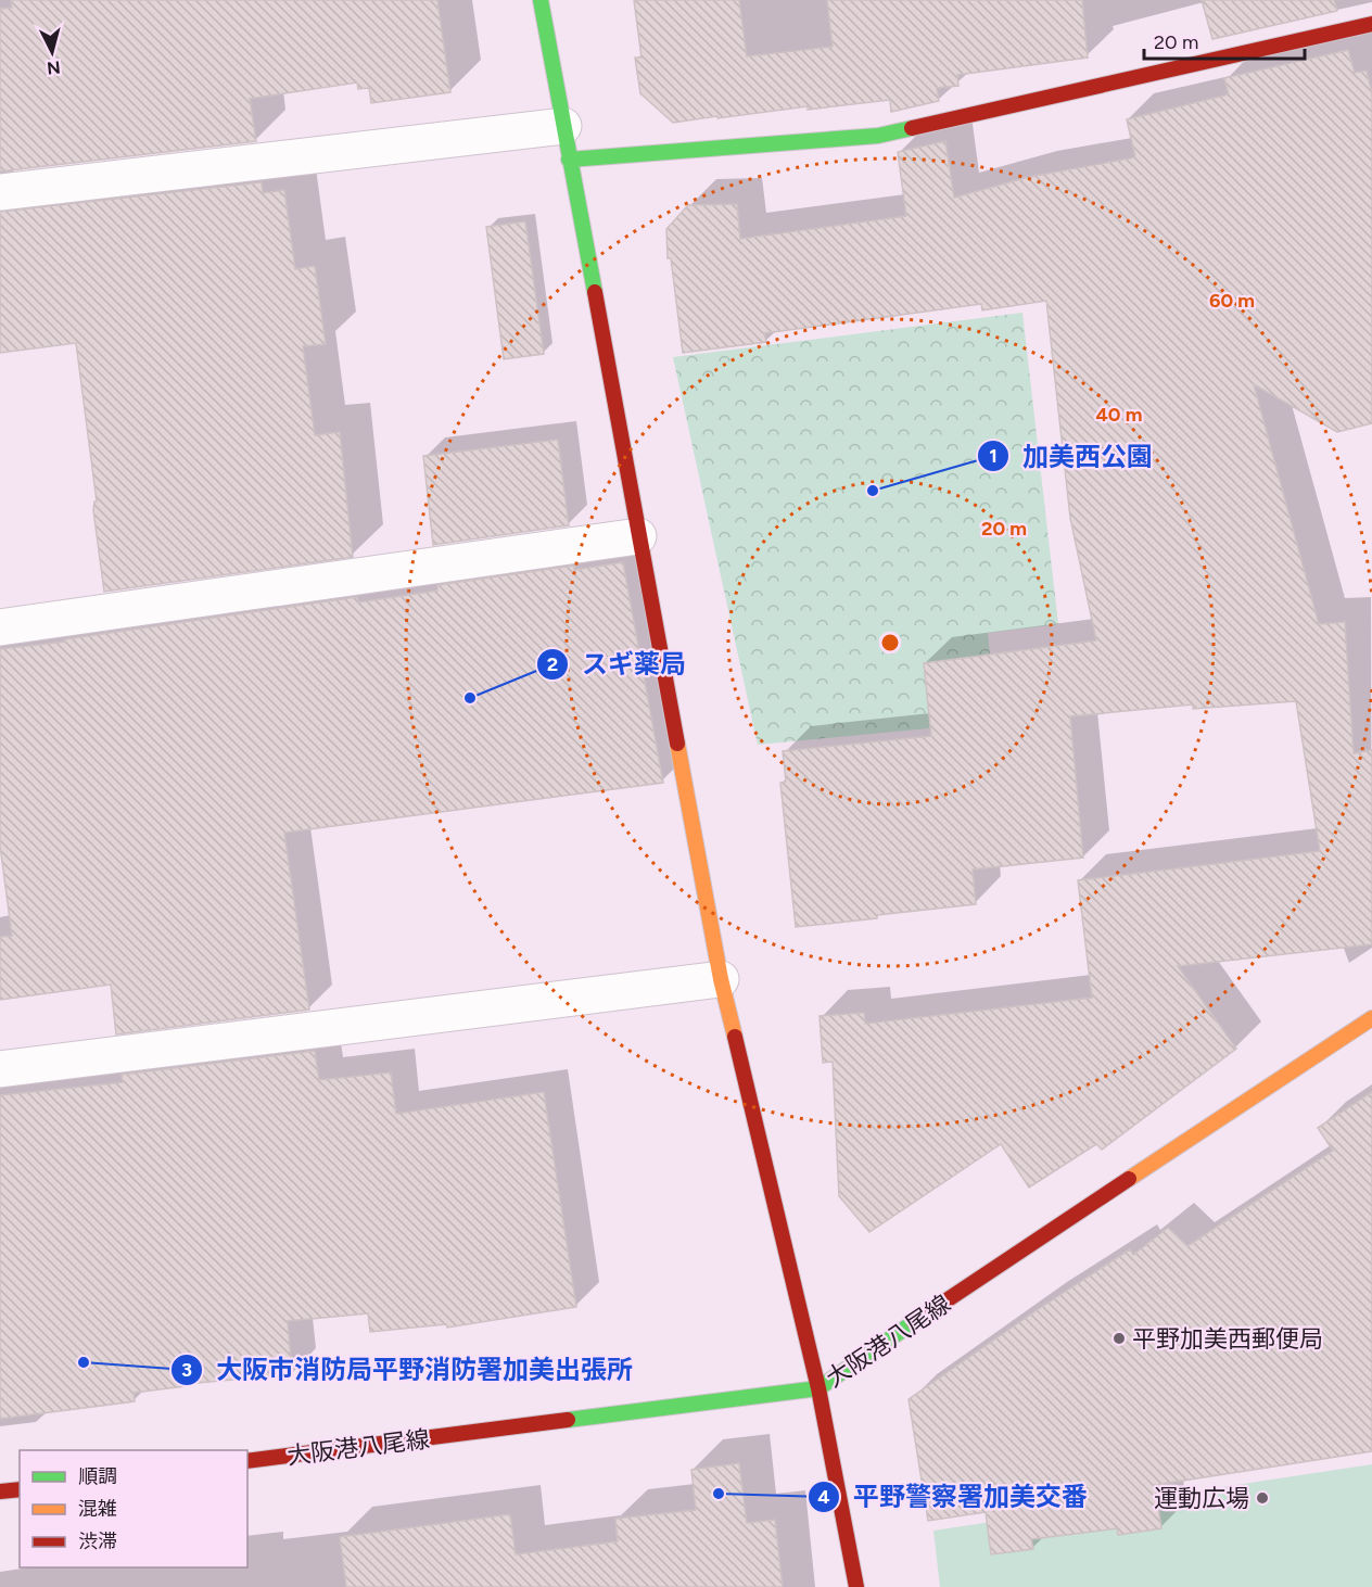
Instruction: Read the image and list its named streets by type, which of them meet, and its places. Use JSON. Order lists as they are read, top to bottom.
{
  "streets": {
    "street": ["大阪港八尾線"]
  },
  "places": [
    "加美西公園",
    "スギ薬局",
    "平野加美西郵便局",
    "大阪市消防局平野消防署加美出張所",
    "平野警察署加美交番",
    "運動広場"
  ],
  "legend": ["順調", "混雑", "渋滞"],
  "scale_bar": "20 m",
  "north": "bottom",
  "rings": ["60 m", "40 m", "20 m"]
}
